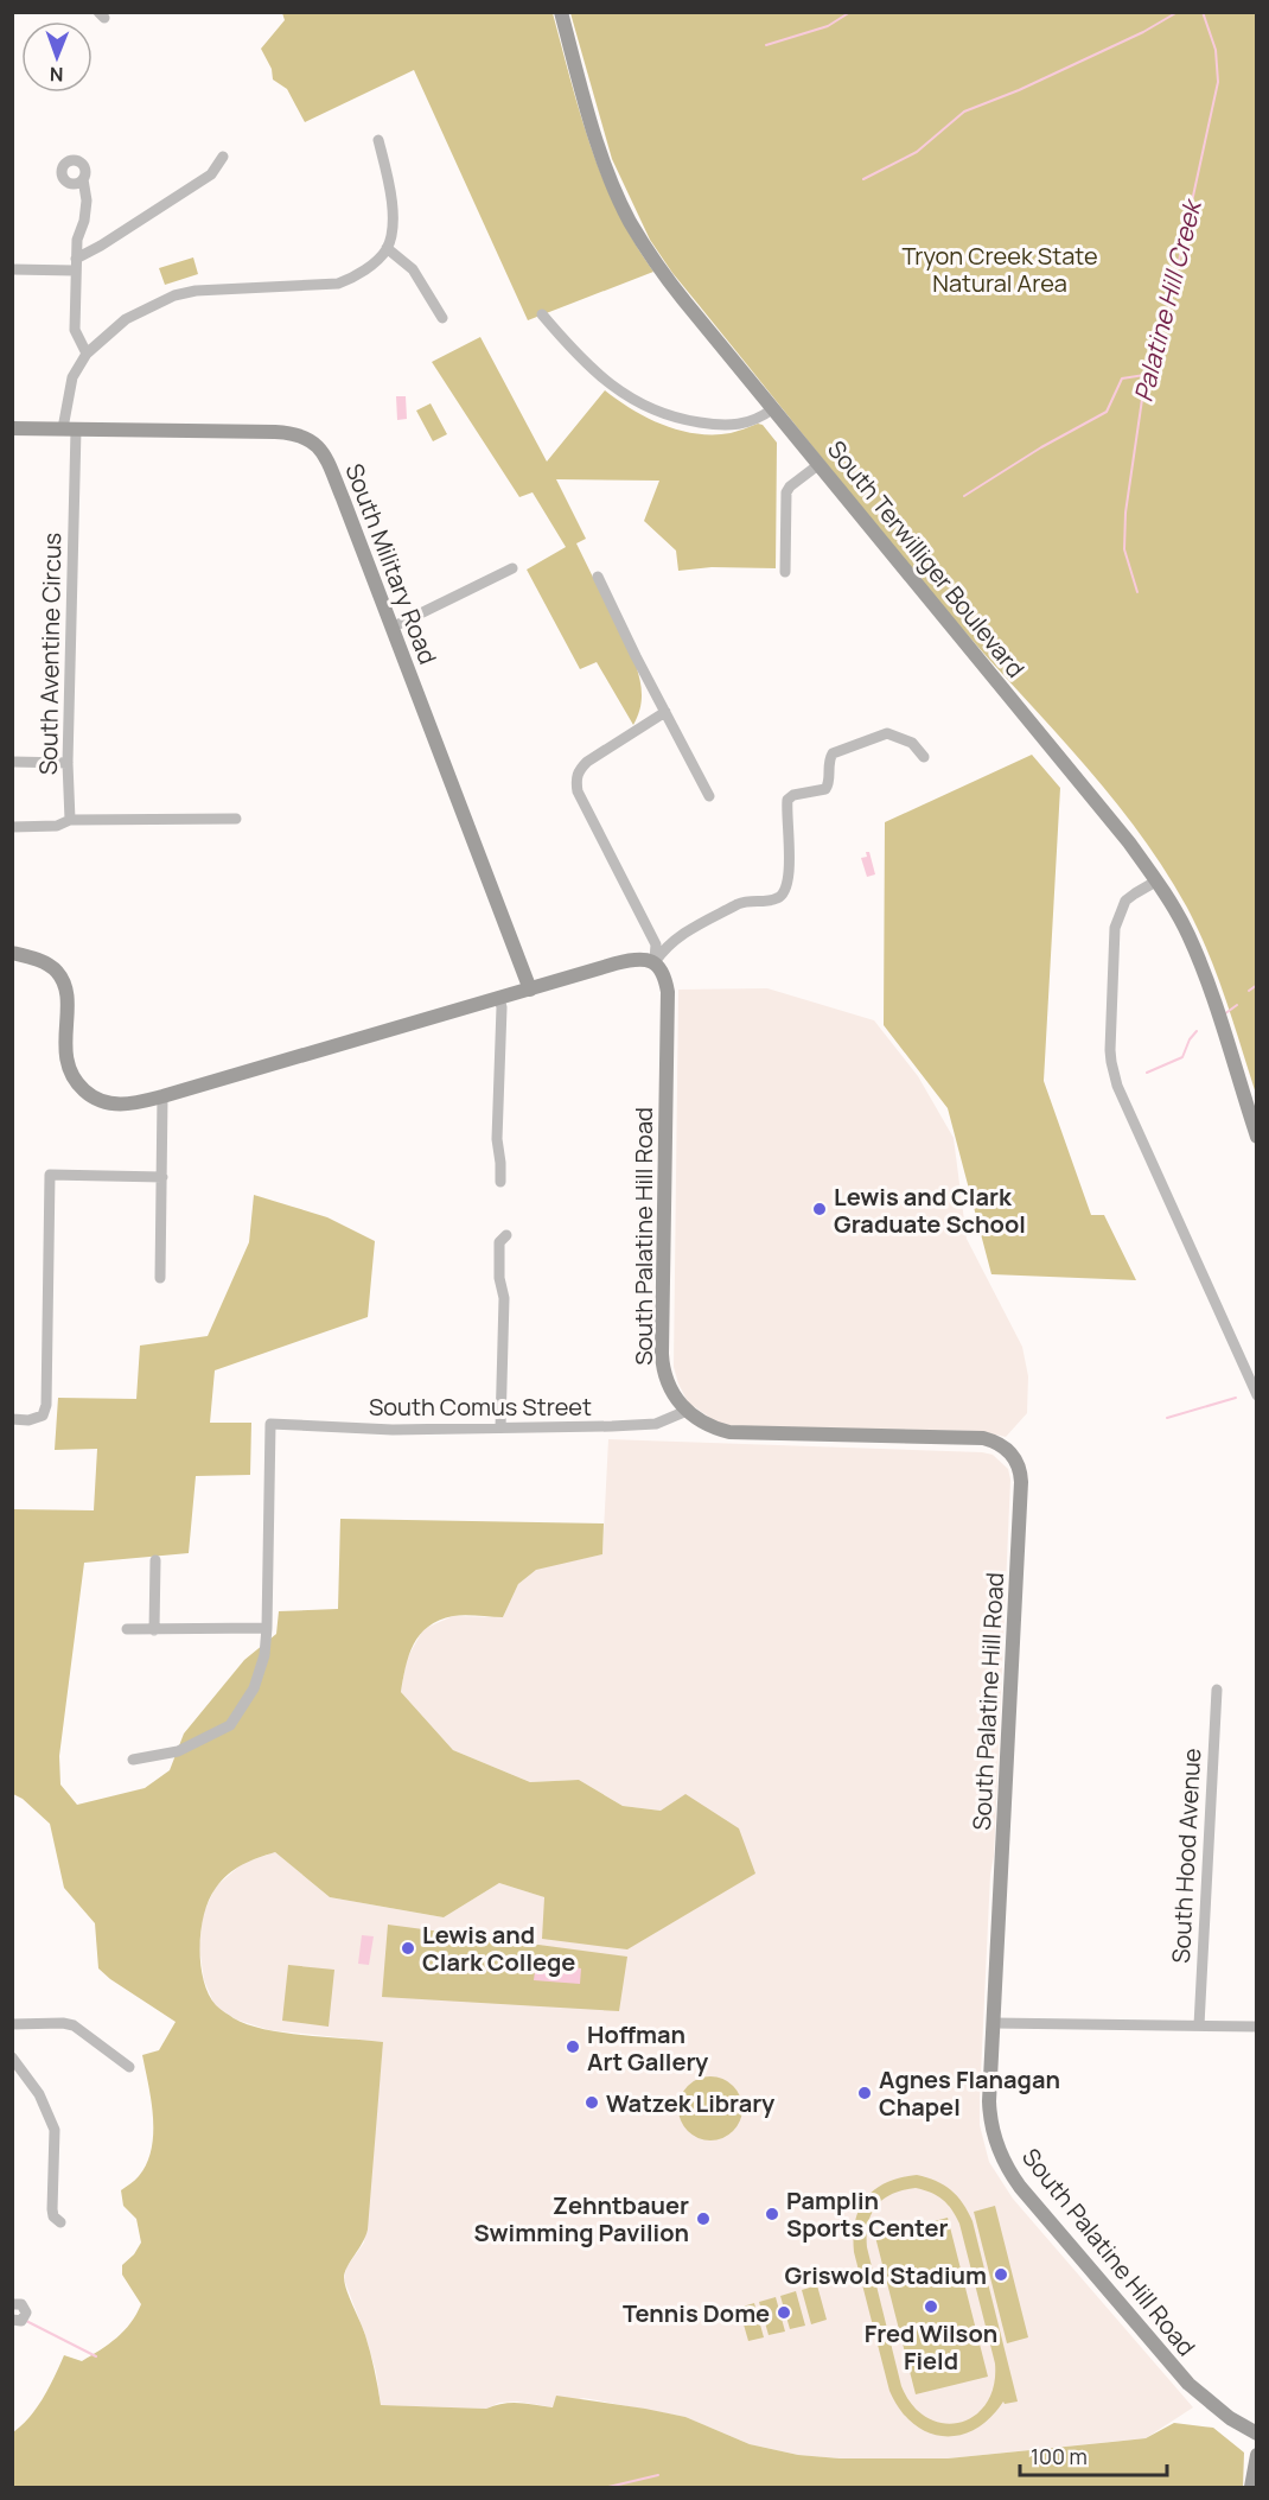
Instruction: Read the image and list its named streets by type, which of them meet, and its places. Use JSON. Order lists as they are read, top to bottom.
{
  "streets": {
    "street": [
      "South Terwilliger Boulevard",
      "South Military Road",
      "South Aventine Circus",
      "South Palatine Hill Road",
      "South Comus Street",
      "South Hood Avenue"
    ]
  },
  "crossings": [
    ["South Military Road", "South Aventine Circus"],
    ["South Palatine Hill Road", "South Comus Street"]
  ],
  "water": ["Palatine Hill Creek"],
  "parks": ["Tryon Creek State Natural Area"],
  "places": [
    "Lewis and Clark Graduate School",
    "Lewis and Clark College",
    "Hoffman Art Gallery",
    "Agnes Flanagan Chapel",
    "Watzek Library",
    "Pamplin Sports Center",
    "Zehntbauer Swimming Pavilion",
    "Griswold Stadium",
    "Fred Wilson Field",
    "Tennis Dome"
  ],
  "scale_bar": "100 m",
  "north": "bottom"
}
